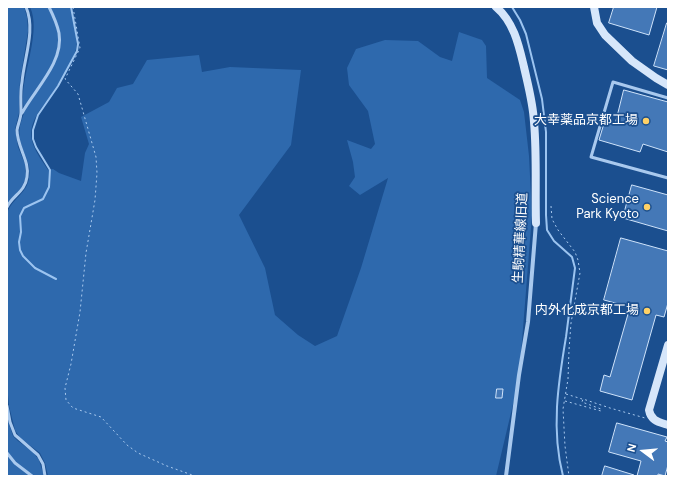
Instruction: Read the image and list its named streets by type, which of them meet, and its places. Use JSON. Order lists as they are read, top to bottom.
{
  "streets": {
    "street": ["生駒精華線旧道"]
  },
  "places": ["大幸薬品京都工場", "Science Park Kyoto", "内外化成京都工場"],
  "north": "left"
}
